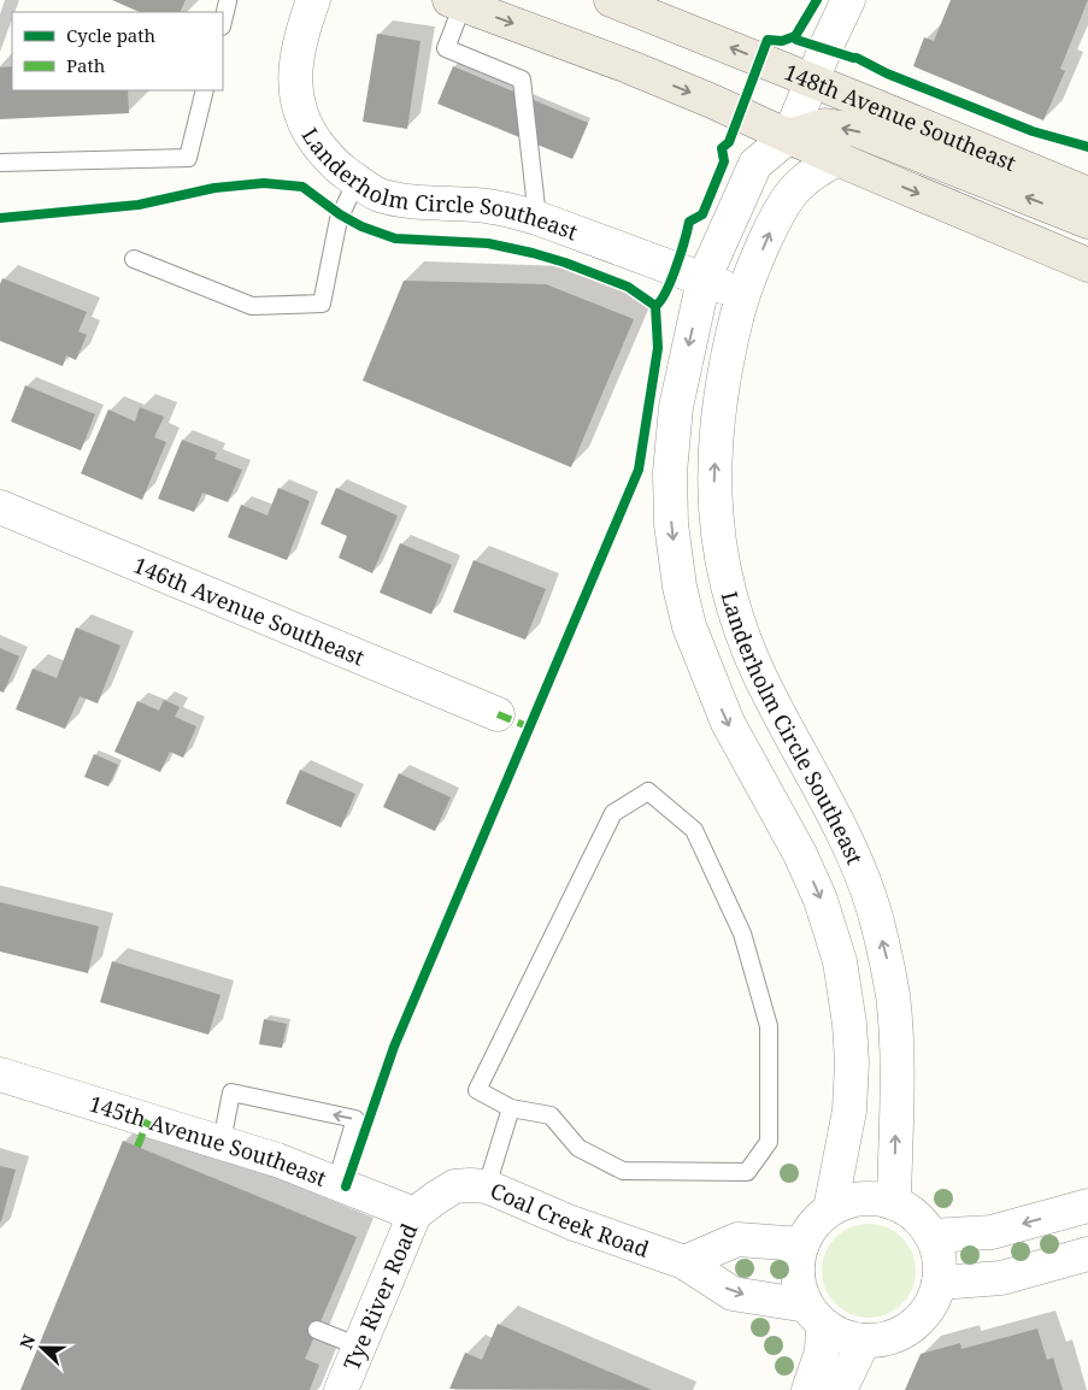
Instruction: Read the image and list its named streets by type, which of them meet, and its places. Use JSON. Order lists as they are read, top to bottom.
{
  "streets": {
    "main road": ["148th Avenue Southeast"],
    "street": [
      "Landerholm Circle Southeast",
      "146th Avenue Southeast",
      "145th Avenue Southeast",
      "Coal Creek Road",
      "Tye River Road"
    ]
  },
  "crossings": [
    ["Landerholm Circle Southeast", "Coal Creek Road"],
    ["145th Avenue Southeast", "Tye River Road"],
    ["Coal Creek Road", "Tye River Road"]
  ],
  "one_way": ["Coal Creek Road"],
  "legend": ["Cycle path", "Path"],
  "north": "left"
}
